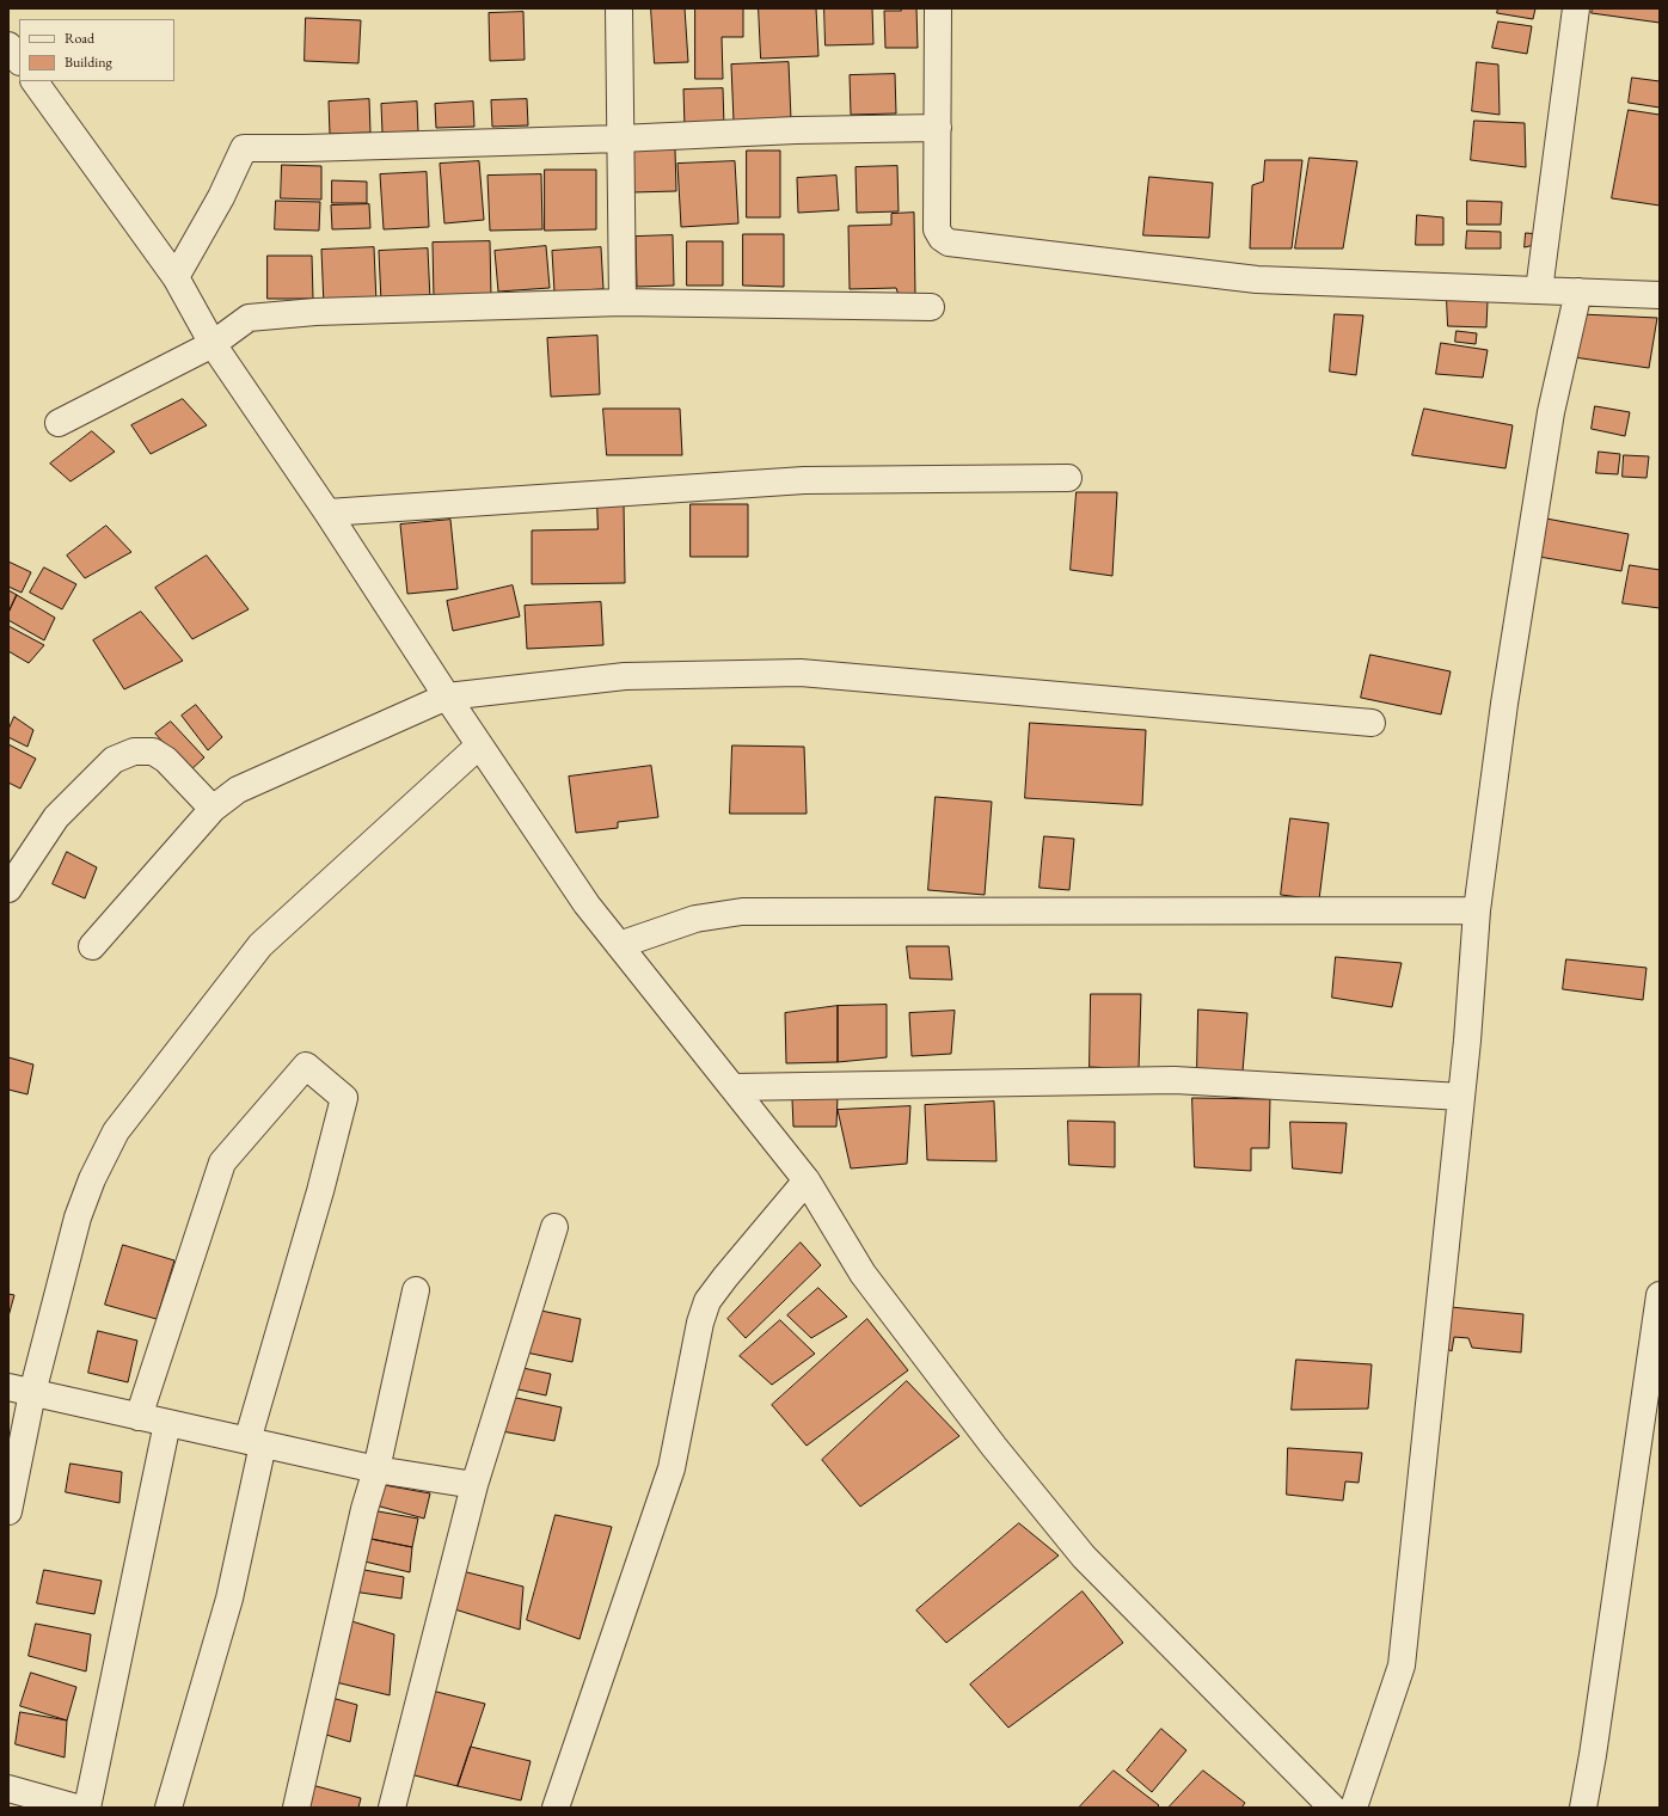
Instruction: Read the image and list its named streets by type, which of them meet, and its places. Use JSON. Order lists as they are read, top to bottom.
{
  "legend": ["Road", "Building"]
}
